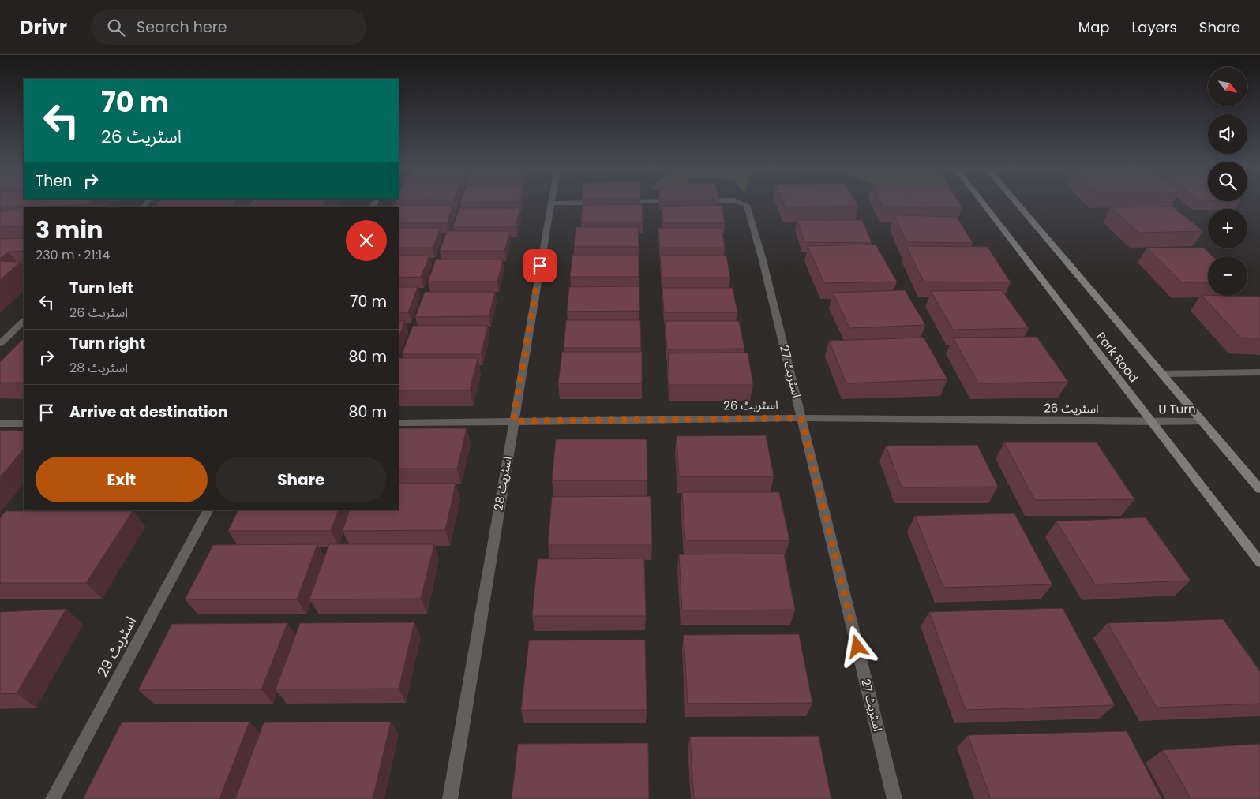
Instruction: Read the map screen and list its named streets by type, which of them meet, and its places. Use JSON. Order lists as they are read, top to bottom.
{
  "streets": {
    "street": [
      "Park Road",
      "اسٹریٹ 27",
      "اسٹریٹ 26",
      "U Turn",
      "اسٹریٹ 28",
      "اسٹریٹ 29"
    ]
  },
  "crossings": [
    ["Park Road", "اسٹریٹ 26"],
    ["Park Road", "U Turn"],
    ["اسٹریٹ 27", "اسٹریٹ 26"],
    ["اسٹریٹ 26", "U Turn"],
    ["اسٹریٹ 26", "اسٹریٹ 28"]
  ],
  "north": "bottom right",
  "page": {
    "header": "Drivr",
    "search": "Search here",
    "nav": ["Map", "Layers", "Share"],
    "map_buttons": ["+", "−"],
    "turn": ["70 m", "اسٹریٹ 26"],
    "then": "Then",
    "heading": ["3 min", "230 m · 21:14"],
    "list": [
      {
        "name": "Turn left",
        "note": "اسٹریٹ 26",
        "value": "70 m"
      },
      {
        "name": "Turn right",
        "note": "اسٹریٹ 28",
        "value": "80 m"
      },
      {
        "name": "Arrive at destination",
        "value": "80 m"
      }
    ],
    "buttons": ["Exit", "Share"]
  }
}
